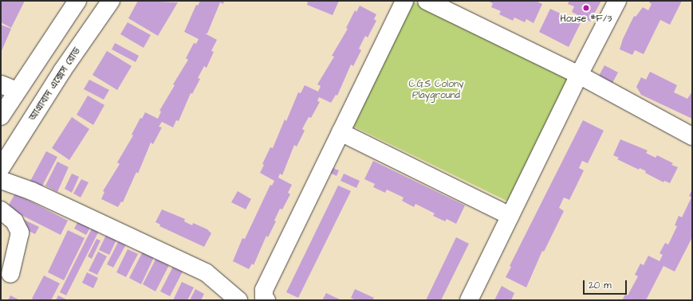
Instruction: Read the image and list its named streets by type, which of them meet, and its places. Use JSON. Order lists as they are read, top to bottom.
{
  "streets": {
    "street": ["আগ্রাবাদ এক্সেস রোড"]
  },
  "parks": ["C.G.S Colony Playground"],
  "places": ["House #F/3"],
  "scale_bar": "20 m"
}
